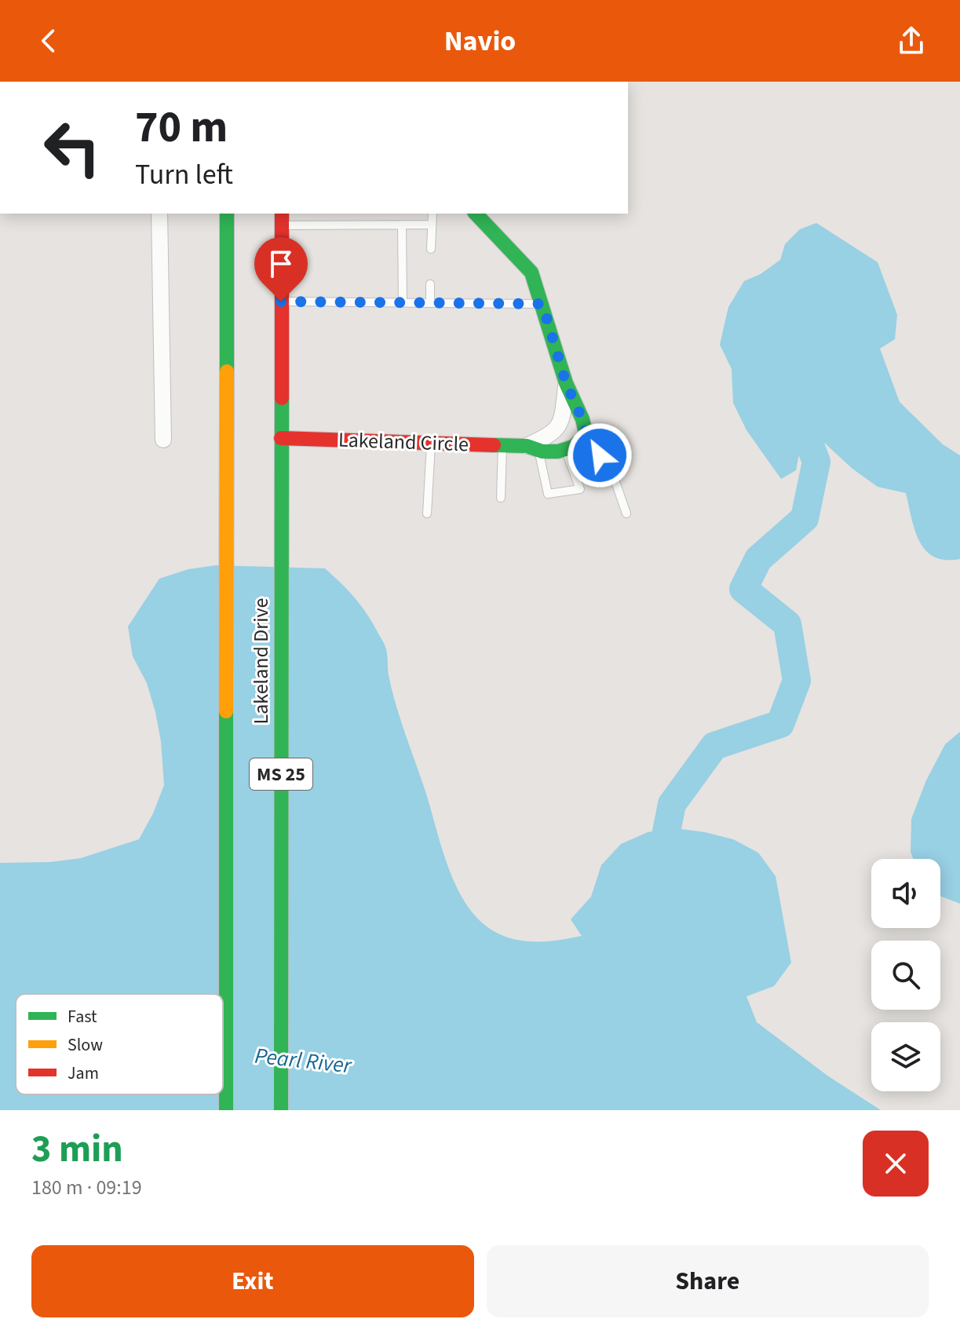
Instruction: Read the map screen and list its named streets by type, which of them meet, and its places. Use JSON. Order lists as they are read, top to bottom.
{
  "streets": {
    "main road": ["Lakeland Circle", "Lakeland Drive", "MS 25"]
  },
  "crossings": [
    ["Lakeland Circle", "Lakeland Drive"]
  ],
  "water": ["Pearl River"],
  "legend": ["Fast", "Slow", "Jam"],
  "page": {
    "header": "Navio",
    "turn": ["70 m", "Turn left"],
    "heading": ["3 min", "180 m · 09:19"],
    "buttons": ["Exit", "Share"]
  }
}
